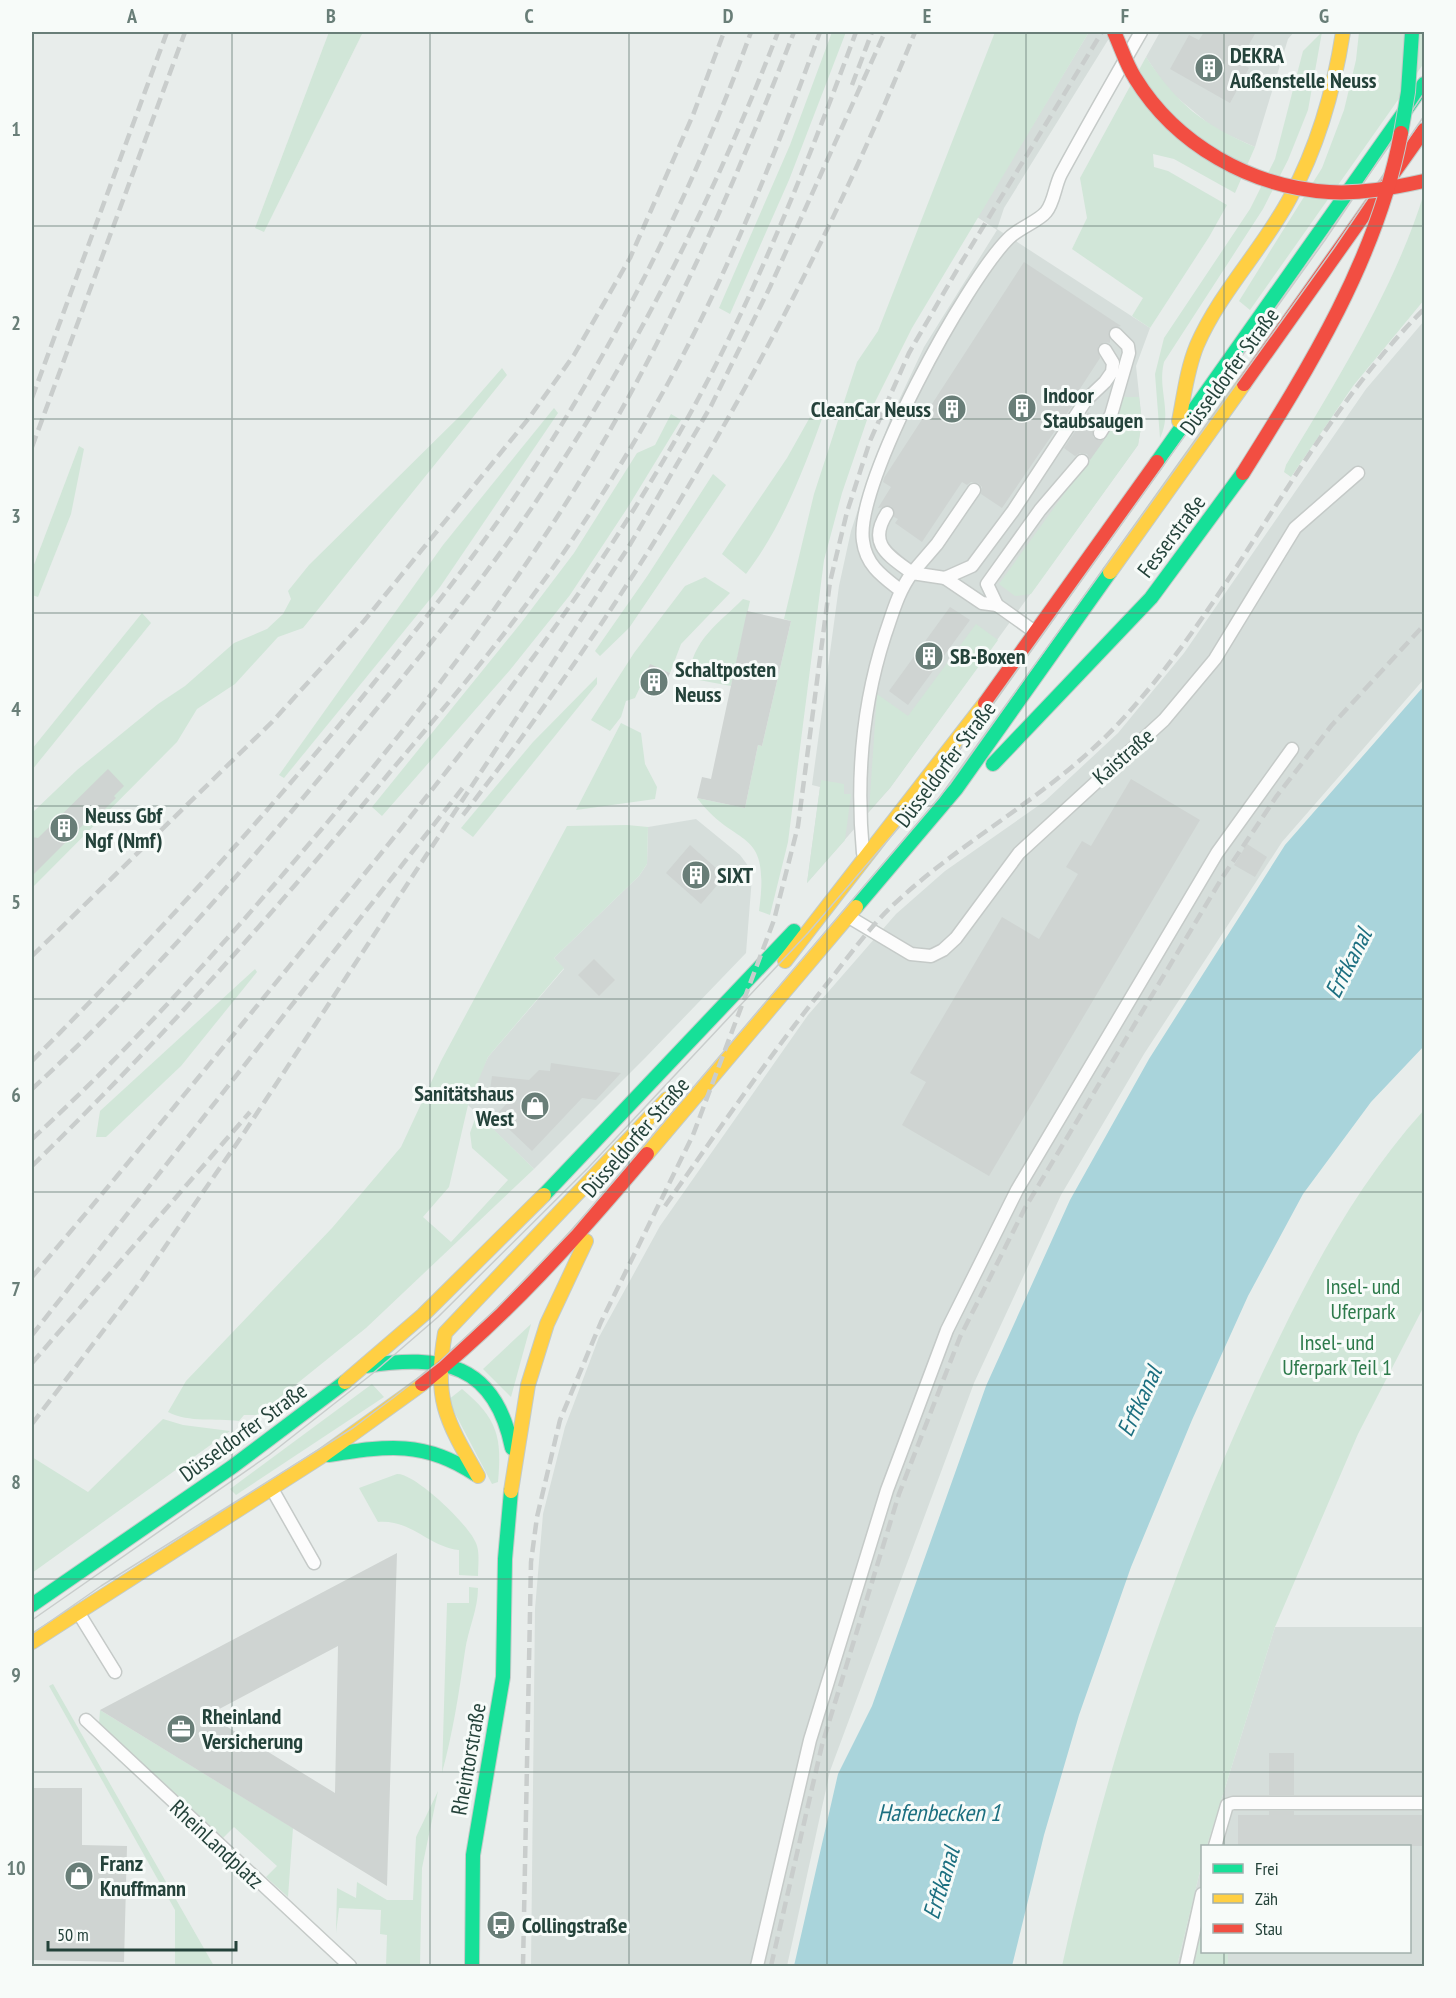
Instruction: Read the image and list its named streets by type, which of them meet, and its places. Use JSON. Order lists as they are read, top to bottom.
{
  "streets": {
    "main road": ["Düsseldorfer Straße", "Fesserstraße", "Rheintorstraße"],
    "lane": ["Kaistraße", "RheinLandplatz"]
  },
  "crossings": [
    ["Düsseldorfer Straße", "Fesserstraße"],
    ["Düsseldorfer Straße", "Kaistraße"],
    ["Düsseldorfer Straße", "Rheintorstraße"]
  ],
  "water": ["Erftkanal", "Hafenbecken 1"],
  "parks": ["Insel- und Uferpark", "Insel- und Uferpark Teil 1"],
  "places": {
    "building": [
      "DEKRA Außenstelle Neuss",
      "Indoor Staubsaugen",
      "CleanCar Neuss",
      "SB-Boxen",
      "Schaltposten Neuss",
      "Neuss Gbf Ngf (Nmf)",
      "SIXT"
    ],
    "shop": ["Sanitätshaus West", "Franz Knuffmann"],
    "office": ["Rheinland Versicherung"],
    "bus stop": ["Collingstraße"]
  },
  "legend": ["Frei", "Zäh", "Stau"],
  "scale_bar": "50 m",
  "grid": {
    "columns": [
      "A",
      "B",
      "C",
      "D",
      "E",
      "F",
      "G"
    ],
    "rows": [
      "1",
      "2",
      "3",
      "4",
      "5",
      "6",
      "7",
      "8",
      "9",
      "10"
    ]
  }
}
